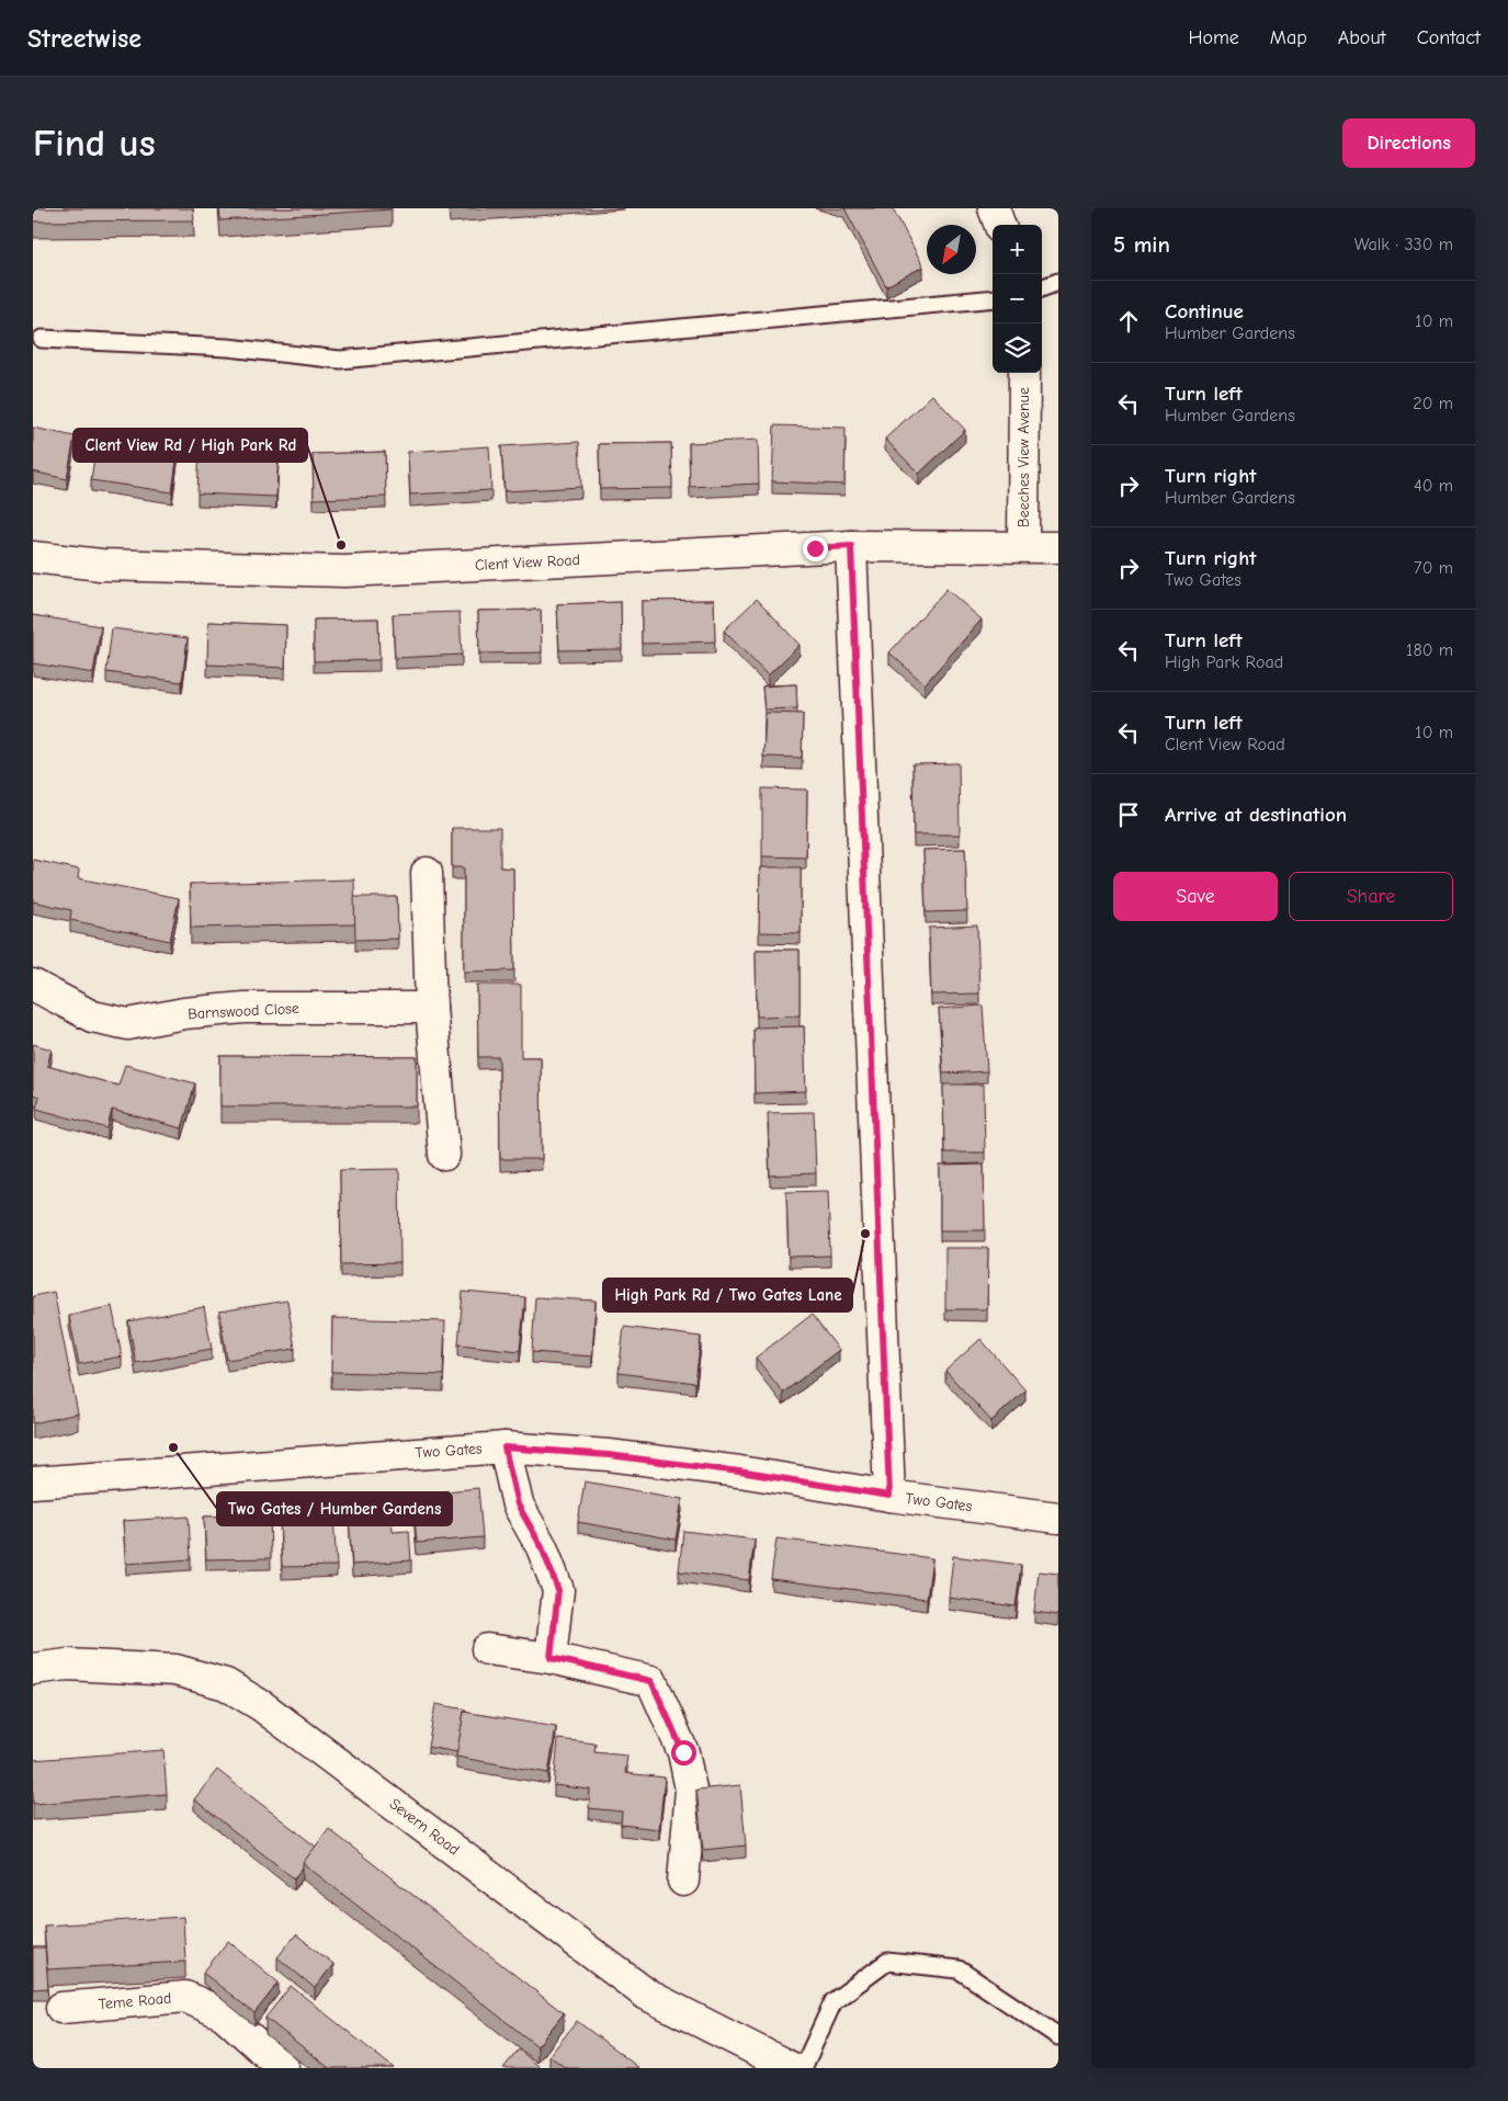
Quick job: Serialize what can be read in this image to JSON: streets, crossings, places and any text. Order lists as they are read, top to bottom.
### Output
{
  "streets": {
    "street": [
      "Beeches View Avenue",
      "Clent View Road",
      "Barnswood Close",
      "Two Gates",
      "Severn Road",
      "Teme Road"
    ]
  },
  "crossings": [
    ["Beeches View Avenue", "Clent View Road"]
  ],
  "places": ["Clent View Rd / High Park Rd", "High Park Rd / Two Gates Lane", "Two Gates / Humber Gardens"],
  "north": "bottom left",
  "page": {
    "header": "Streetwise",
    "nav": [
      "Home",
      "Map",
      "About",
      "Contact"
    ],
    "buttons": [
      "Directions",
      ["Save", "Share"]
    ],
    "title": "Find us",
    "heading": ["5 min", "Walk · 330 m"],
    "map_buttons": ["+", "−"],
    "list": [
      ["Continue", "Humber Gardens", "10 m"],
      ["Turn left", "Humber Gardens", "20 m"],
      ["Turn right", "Humber Gardens", "40 m"],
      ["Turn right", "Two Gates", "70 m"],
      ["Turn left", "High Park Road", "180 m"],
      ["Turn left", "Clent View Road", "10 m"],
      "Arrive at destination"
    ]
  }
}
